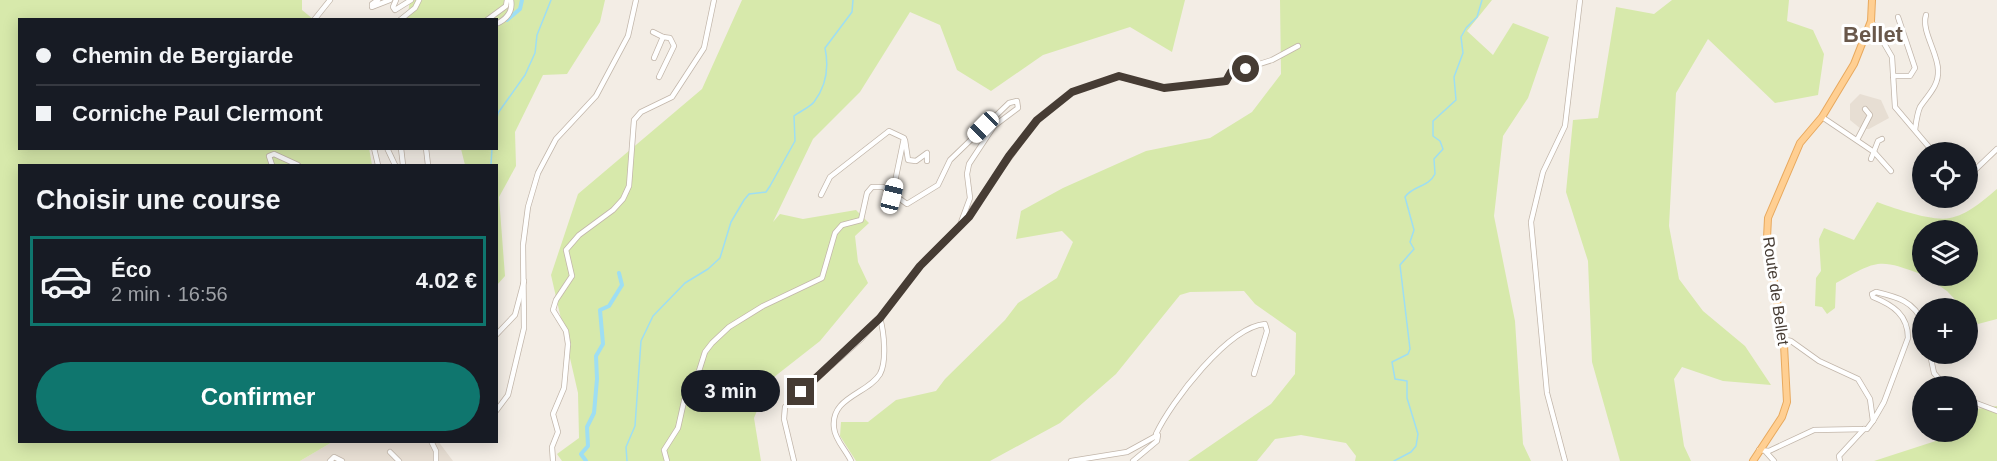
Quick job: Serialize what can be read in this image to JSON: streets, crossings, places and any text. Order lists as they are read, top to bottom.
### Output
{
  "streets": {
    "main road": ["Route de Bellet"]
  },
  "districts": ["Bellet"],
  "page": {
    "banner": ["Chemin de Bergiarde", "Corniche Paul Clermont"],
    "map_buttons": ["+", "−"],
    "heading": "Choisir une course",
    "list": [
      {
        "name": "Éco",
        "note": "2 min · 16:56",
        "value": "4.02 €"
      }
    ],
    "buttons": "Confirmer",
    "bubble": "3 min"
  }
}
